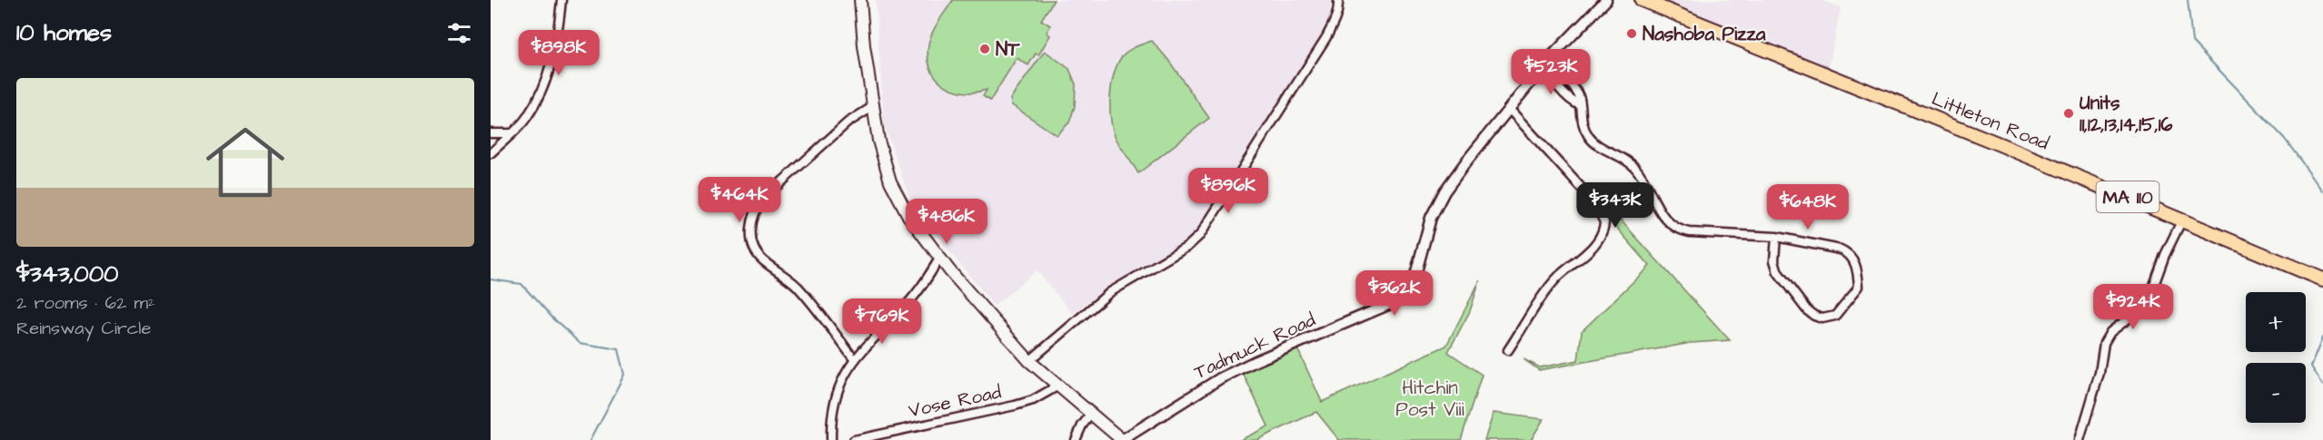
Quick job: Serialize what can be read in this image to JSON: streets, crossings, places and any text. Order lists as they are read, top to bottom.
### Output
{
  "streets": {
    "main road": ["Littleton Road", "MA 110"],
    "street": ["Tadmuck Road", "Vose Road"]
  },
  "parks": ["Hitchin Post Viii"],
  "places": ["Nashoba Pizza", "NT", "Units 11,12,13,14,15,16"],
  "page": {
    "heading": "10 homes",
    "price": [
      "$898K",
      "$523K",
      "$896K",
      "$464K",
      "$343K",
      "$648K",
      "$486K",
      "$362K",
      "$924K",
      "$769K"
    ],
    "list": [
      {
        "name": "$343,000",
        "note": "2 rooms · 62 m² · Reinsway Circle"
      }
    ],
    "map_buttons": ["+", "−"]
  }
}
